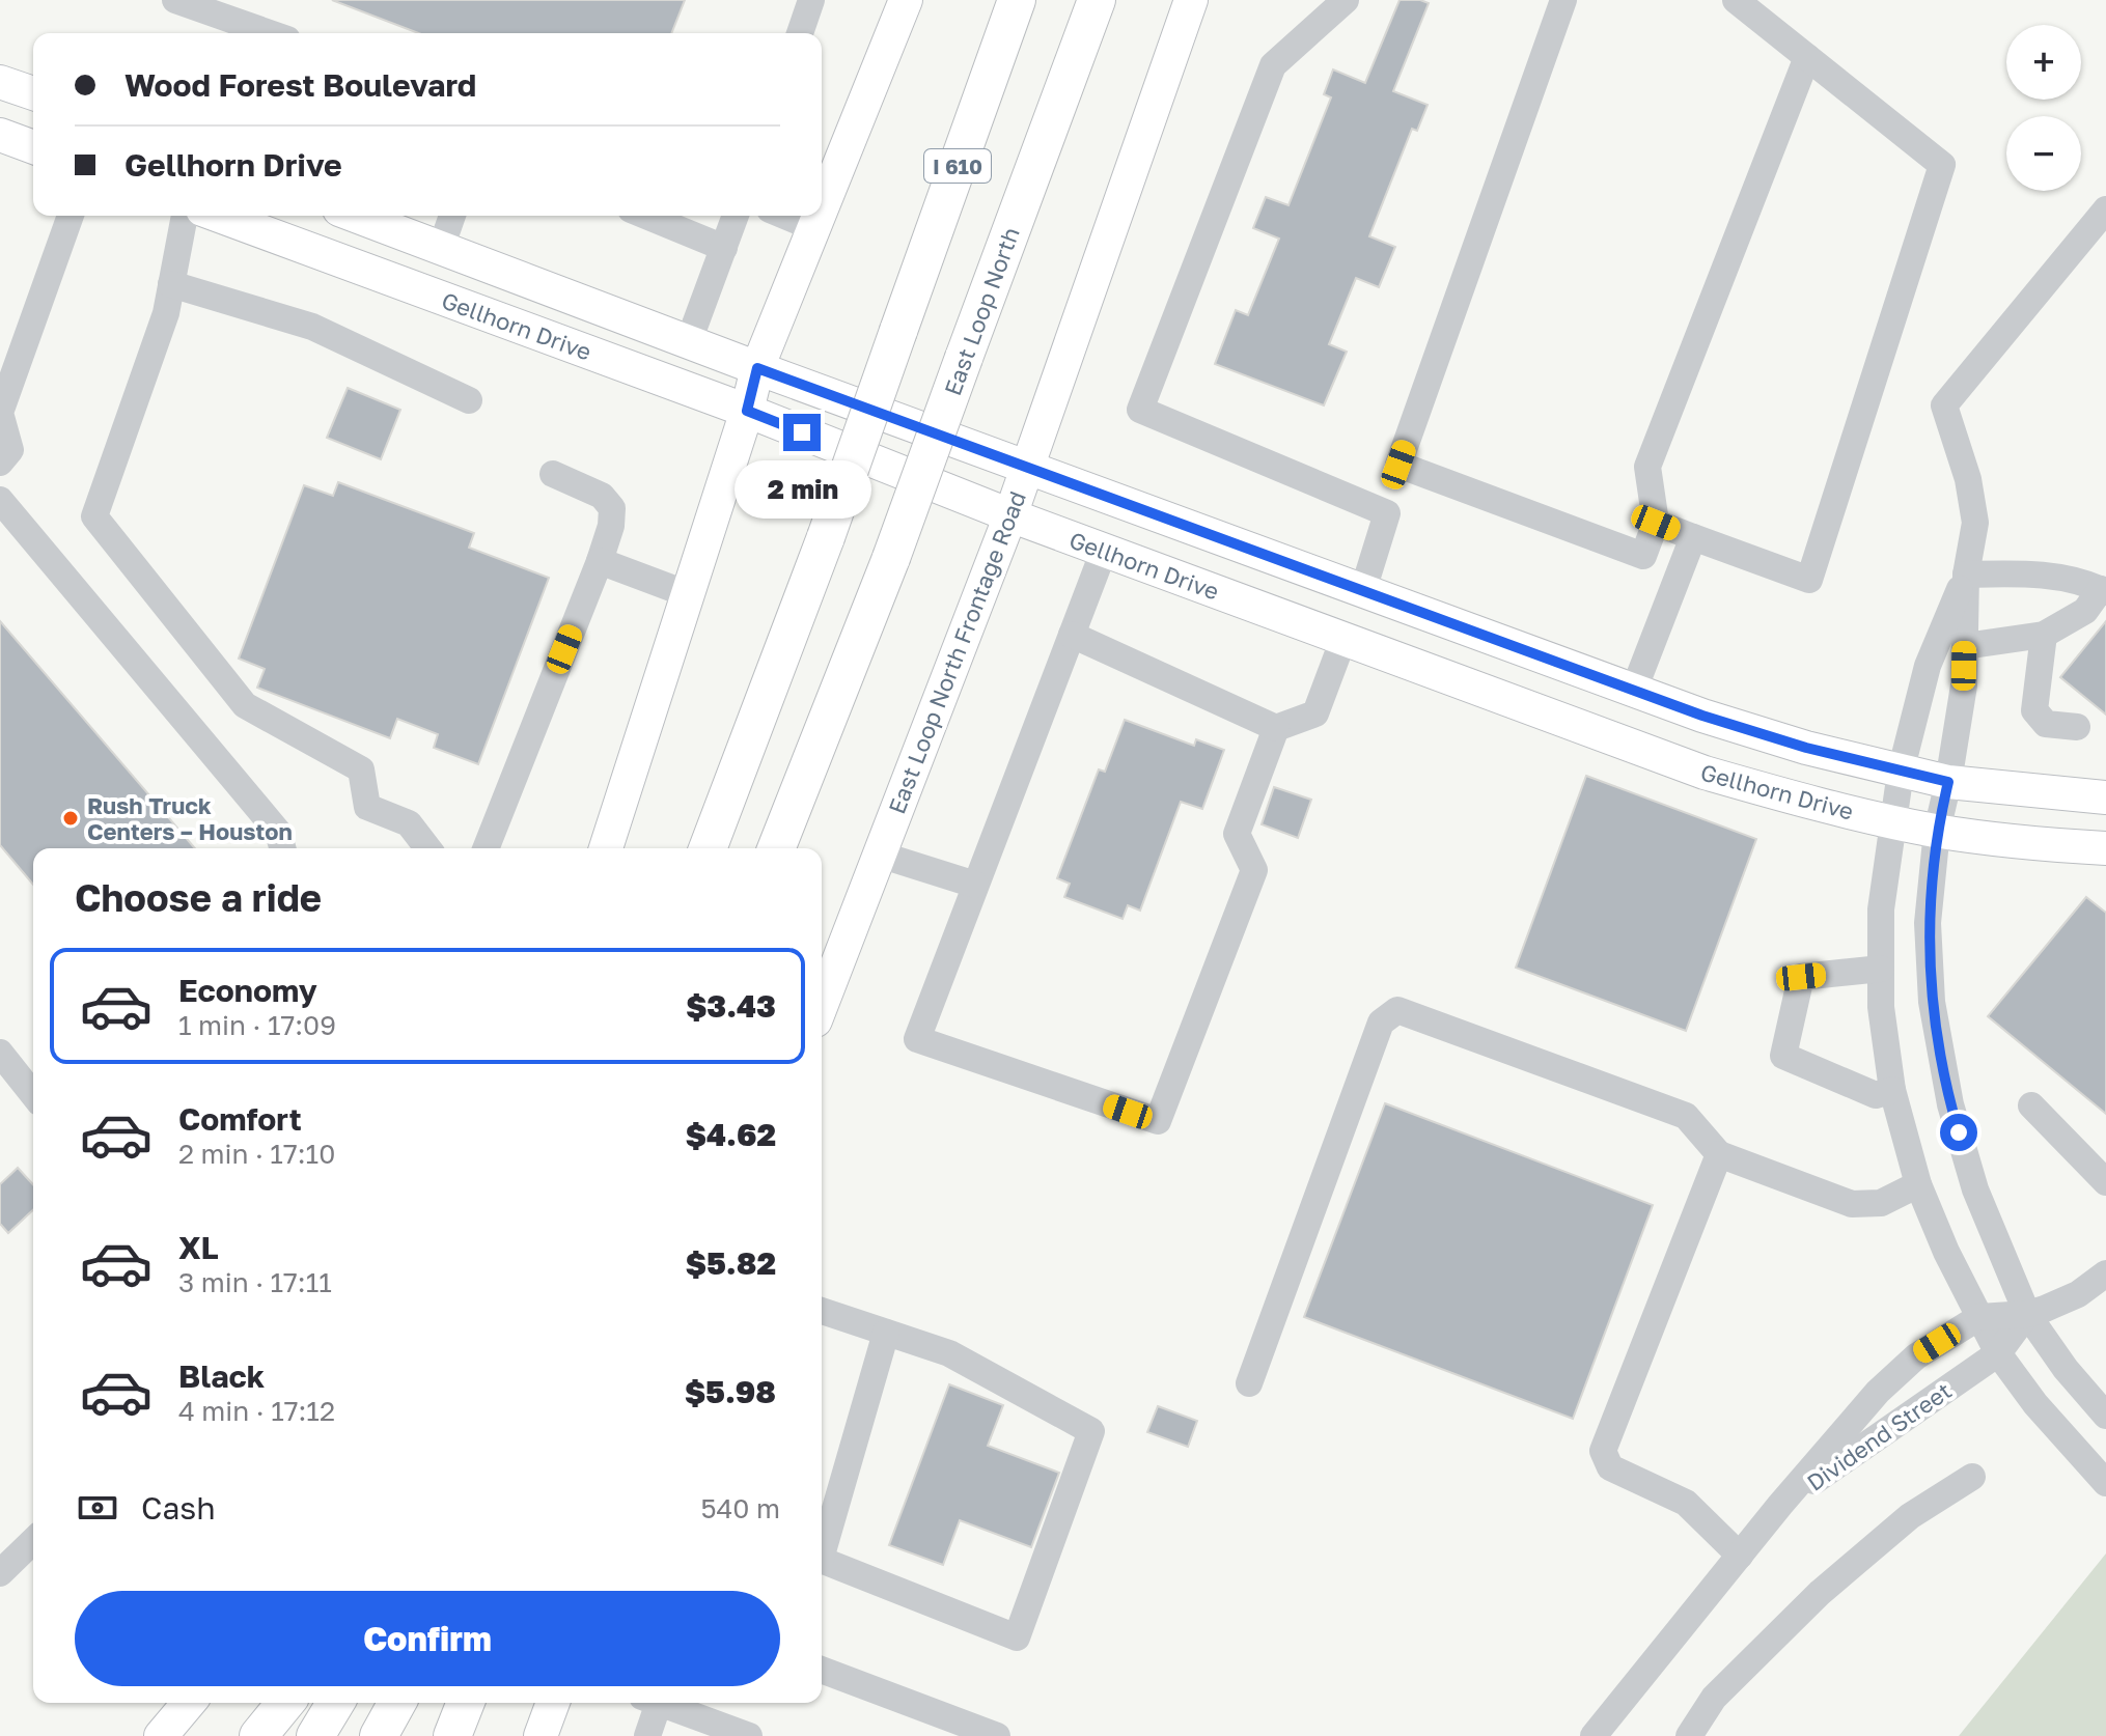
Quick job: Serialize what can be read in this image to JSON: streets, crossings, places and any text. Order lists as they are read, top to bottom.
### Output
{
  "streets": {
    "highway": ["I 610", "East Loop North"],
    "main road": ["Gellhorn Drive", "East Loop North Frontage Road"],
    "street": ["Dividend Street"]
  },
  "crossings": [
    ["Gellhorn Drive", "East Loop North Frontage Road"]
  ],
  "places": ["Rush Truck Centers – Houston"],
  "page": {
    "map_buttons": ["+", "−"],
    "banner": ["Wood Forest Boulevard", "Gellhorn Drive"],
    "bubble": "2 min",
    "heading": "Choose a ride",
    "list": [
      {
        "name": "Economy",
        "note": "1 min · 17:09",
        "value": "$3.43"
      },
      {
        "name": "Comfort",
        "note": "2 min · 17:10",
        "value": "$4.62"
      },
      {
        "name": "XL",
        "note": "3 min · 17:11",
        "value": "$5.82"
      },
      {
        "name": "Black",
        "note": "4 min · 17:12",
        "value": "$5.98"
      }
    ],
    "pay": ["Cash", "540 m"],
    "buttons": "Confirm"
  }
}
